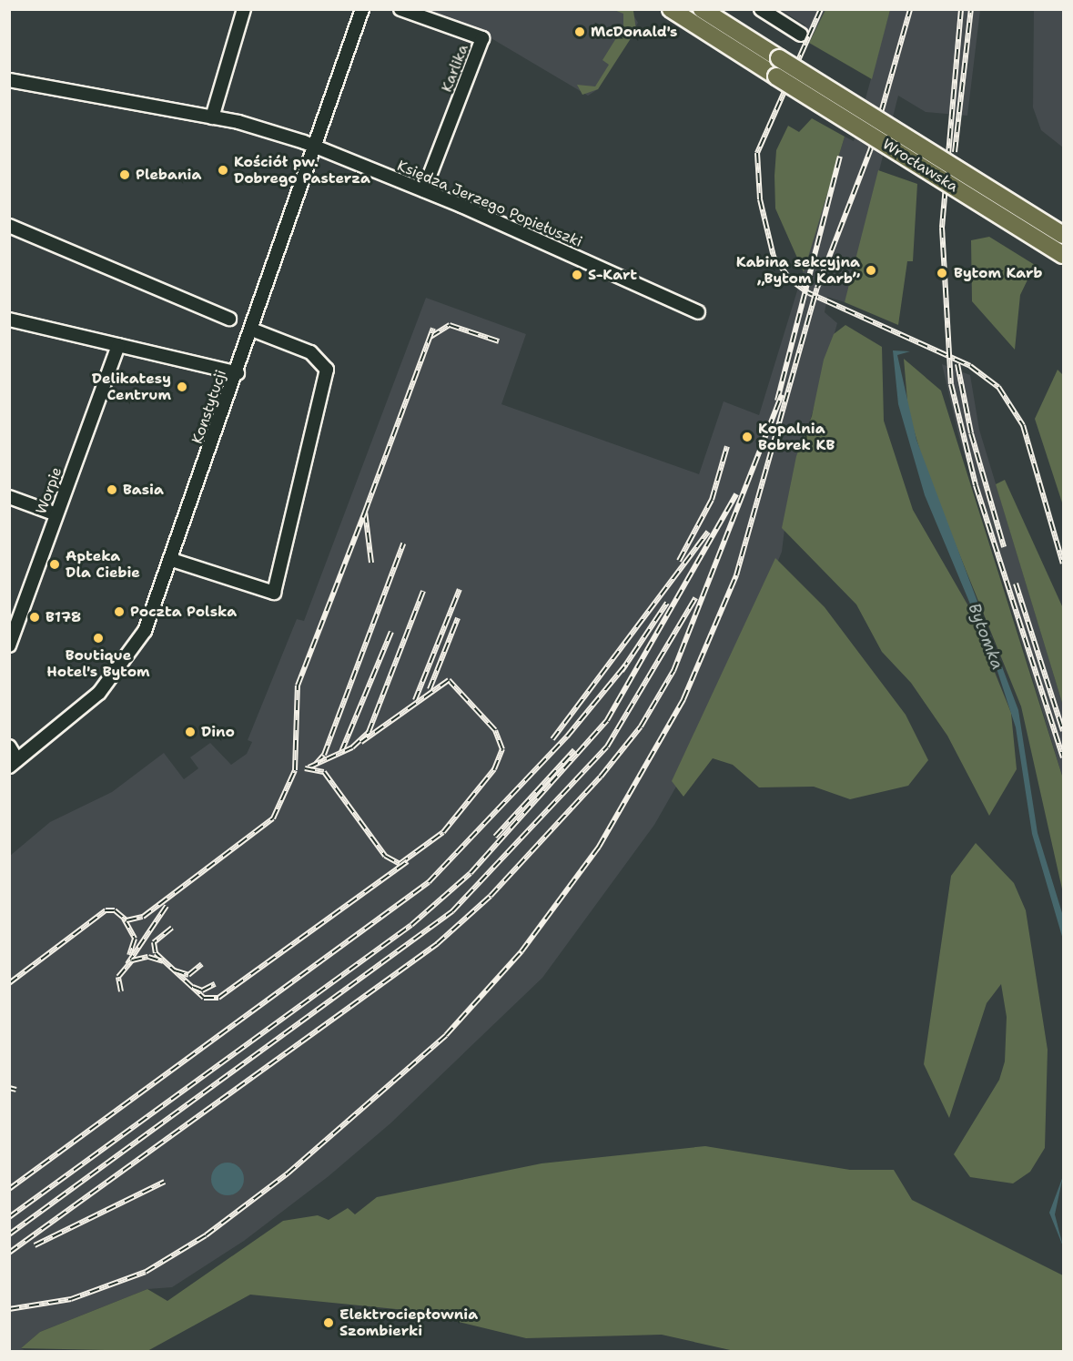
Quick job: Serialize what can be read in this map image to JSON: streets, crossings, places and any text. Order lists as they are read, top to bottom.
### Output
{
  "streets": {
    "main road": ["Wrocławska"],
    "street": [
      "Karlika",
      "Księdza Jerzego Popiełuszki",
      "Konstytucji",
      "Worpie"
    ]
  },
  "crossings": [
    ["Karlika", "Księdza Jerzego Popiełuszki"],
    ["Księdza Jerzego Popiełuszki", "Konstytucji"]
  ],
  "water": ["Bytomka"],
  "places": [
    "McDonald's",
    "Kościół pw. Dobrego Pasterza",
    "Plebania",
    "Kabina sekcyjna „Bytom Karb”",
    "Bytom Karb",
    "S-Kart",
    "Delikatesy Centrum",
    "Kopalnia Bobrek KB",
    "Basia",
    "Apteka Dla Ciebie",
    "Poczta Polska",
    "B178",
    "Boutique Hotel's Bytom",
    "Dino",
    "Elektrociepłownia Szombierki"
  ]
}
